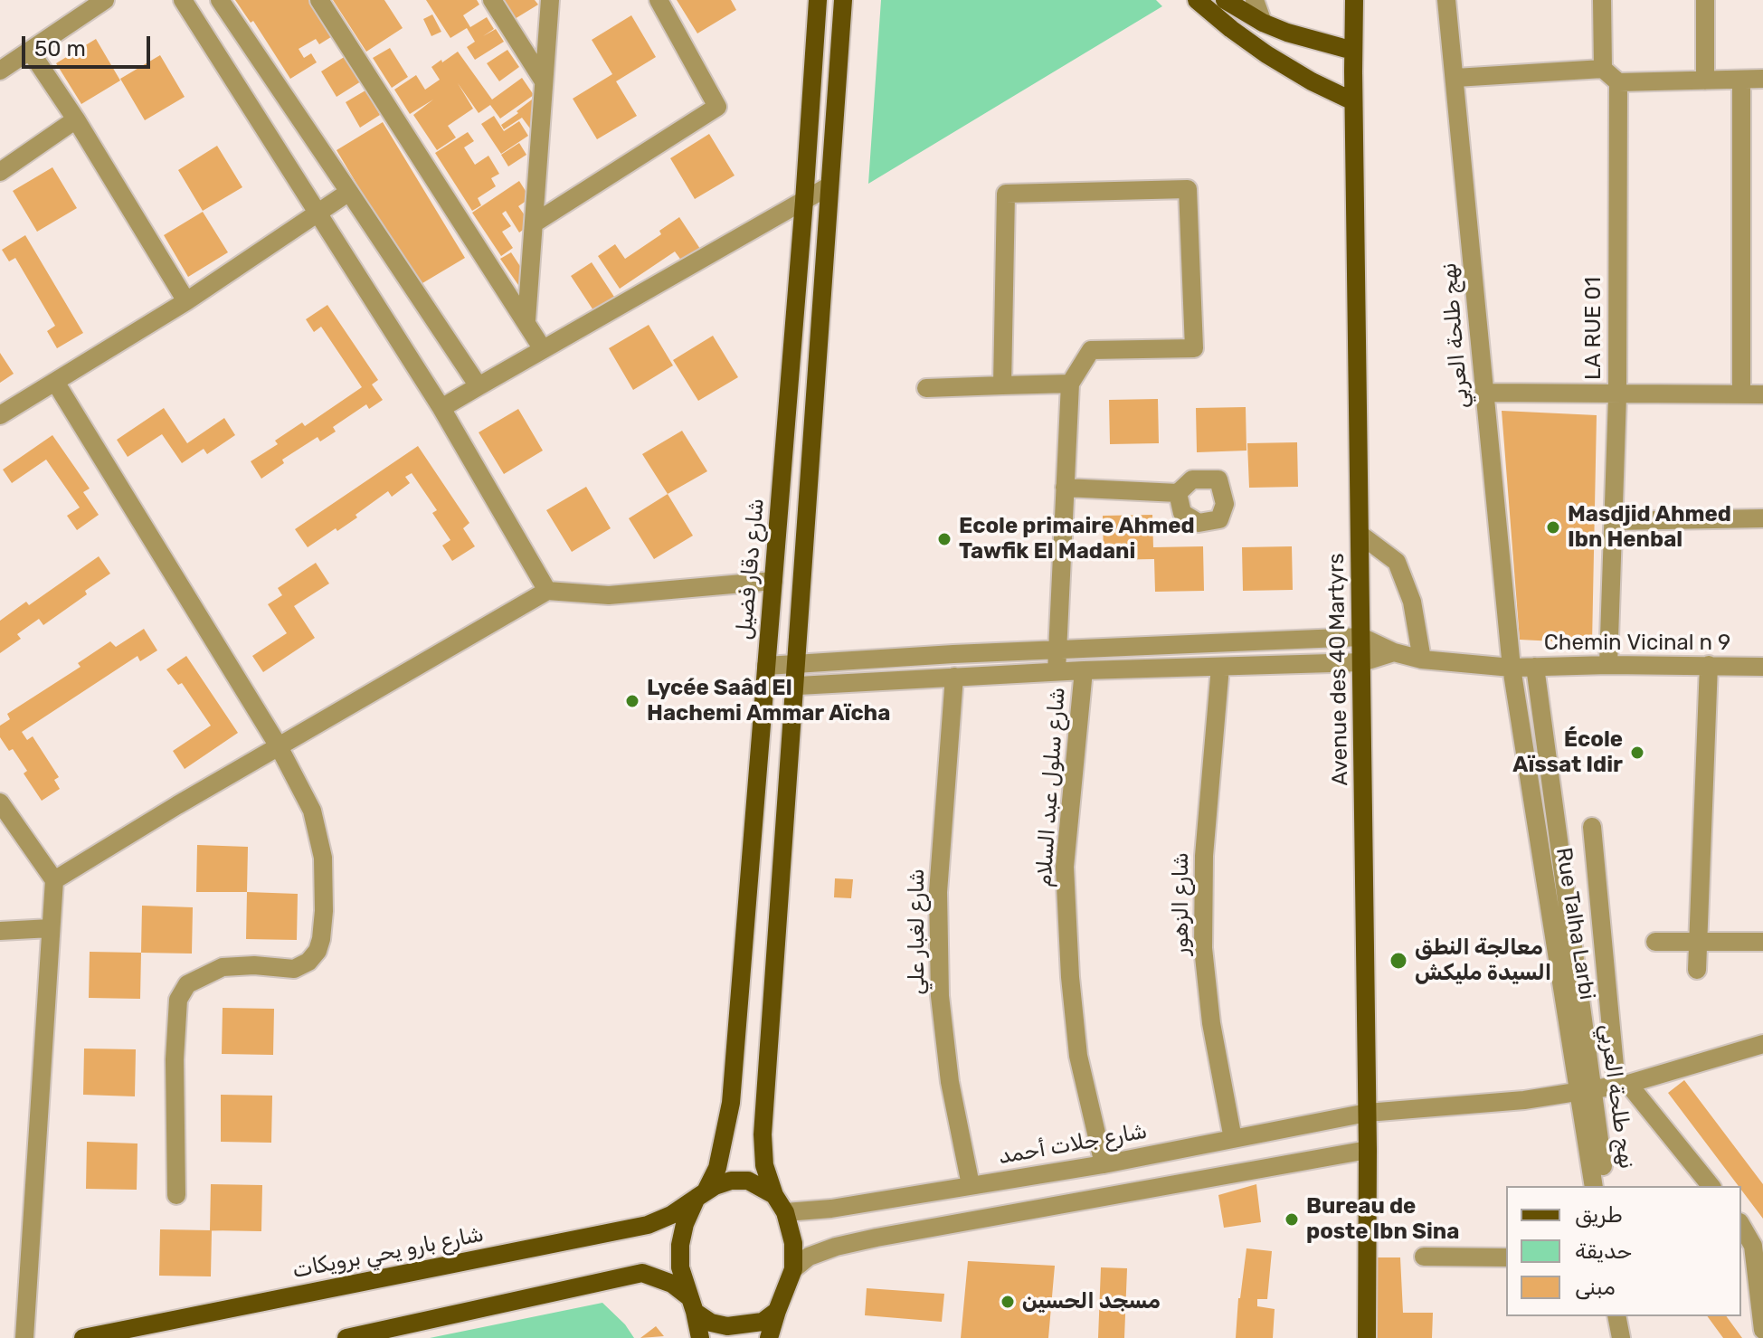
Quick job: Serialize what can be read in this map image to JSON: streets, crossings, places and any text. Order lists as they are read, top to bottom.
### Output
{
  "streets": {
    "main road": ["شارع دقار فضيل", "Avenue des 40 Martyrs", "شارع بارو يحي برويكات"],
    "street": [
      "LA RUE 01",
      "نهج طلحة العربي",
      "Chemin Vicinal n 9",
      "شارع سلول عبد السلام",
      "شارع الزهور",
      "Rue Talha Larbi",
      "شارع لغبار علي",
      "شارع جلات أحمد"
    ]
  },
  "crossings": [
    ["LA RUE 01", "Chemin Vicinal n 9"],
    ["نهج طلحة العربي", "Chemin Vicinal n 9"],
    ["نهج طلحة العربي", "Rue Talha Larbi"],
    ["نهج طلحة العربي", "شارع جلات أحمد"],
    ["شارع دقار فضيل", "شارع جلات أحمد"],
    ["شارع دقار فضيل", "شارع بارو يحي برويكات"],
    ["Chemin Vicinal n 9", "Avenue des 40 Martyrs"],
    ["Chemin Vicinal n 9", "Rue Talha Larbi"],
    ["Avenue des 40 Martyrs", "شارع جلات أحمد"],
    ["شارع سلول عبد السلام", "شارع جلات أحمد"],
    ["شارع الزهور", "شارع جلات أحمد"],
    ["Rue Talha Larbi", "شارع جلات أحمد"],
    ["شارع لغبار علي", "شارع جلات أحمد"],
    ["شارع جلات أحمد", "شارع بارو يحي برويكات"]
  ],
  "places": [
    "Masdjid Ahmed Ibn Henbal",
    "Ecole primaire Ahmed Tawfik El Madani",
    "Lycée Saâd El Hachemi Ammar Aïcha",
    "École Aïssat Idir",
    "معالجة النطق السيدة مليكش",
    "Bureau de poste Ibn Sina",
    "مسجد الحسين"
  ],
  "legend": ["طريق", "حديقة", "مبنى"],
  "scale_bar": "50 m"
}
